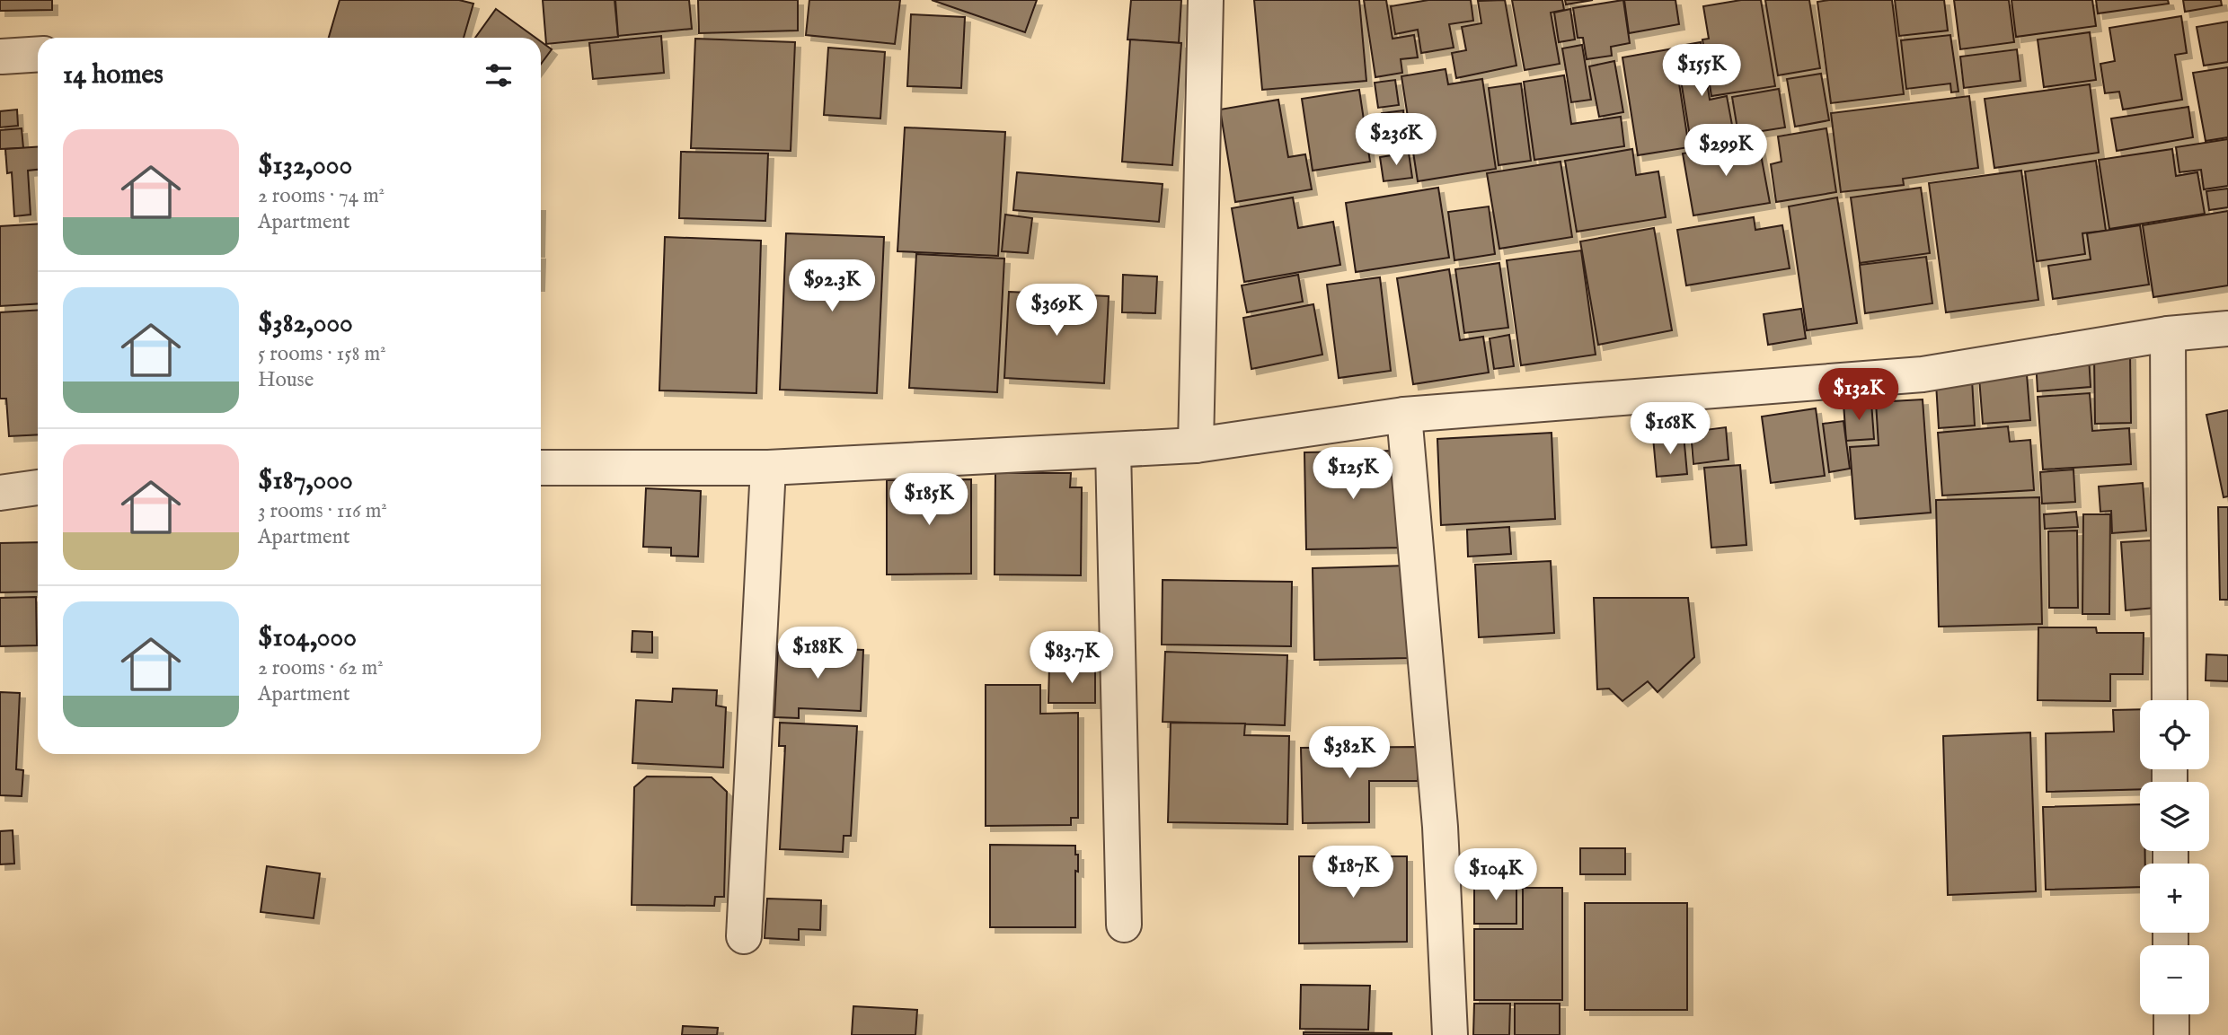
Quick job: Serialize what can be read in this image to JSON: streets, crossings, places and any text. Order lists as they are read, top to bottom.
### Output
{
  "page": {
    "heading": "14 homes",
    "price": [
      "$155K",
      "$236K",
      "$299K",
      "$92.3K",
      "$369K",
      "$132K",
      "$168K",
      "$125K",
      "$185K",
      "$188K",
      "$83.7K",
      "$382K",
      "$187K",
      "$104K"
    ],
    "list": [
      {
        "name": "$132,000",
        "note": "2 rooms · 74 m² · Apartment"
      },
      {
        "name": "$382,000",
        "note": "5 rooms · 158 m² · House"
      },
      {
        "name": "$187,000",
        "note": "3 rooms · 116 m² · Apartment"
      },
      {
        "name": "$104,000",
        "note": "2 rooms · 62 m² · Apartment"
      }
    ],
    "map_buttons": ["+", "−"]
  }
}
